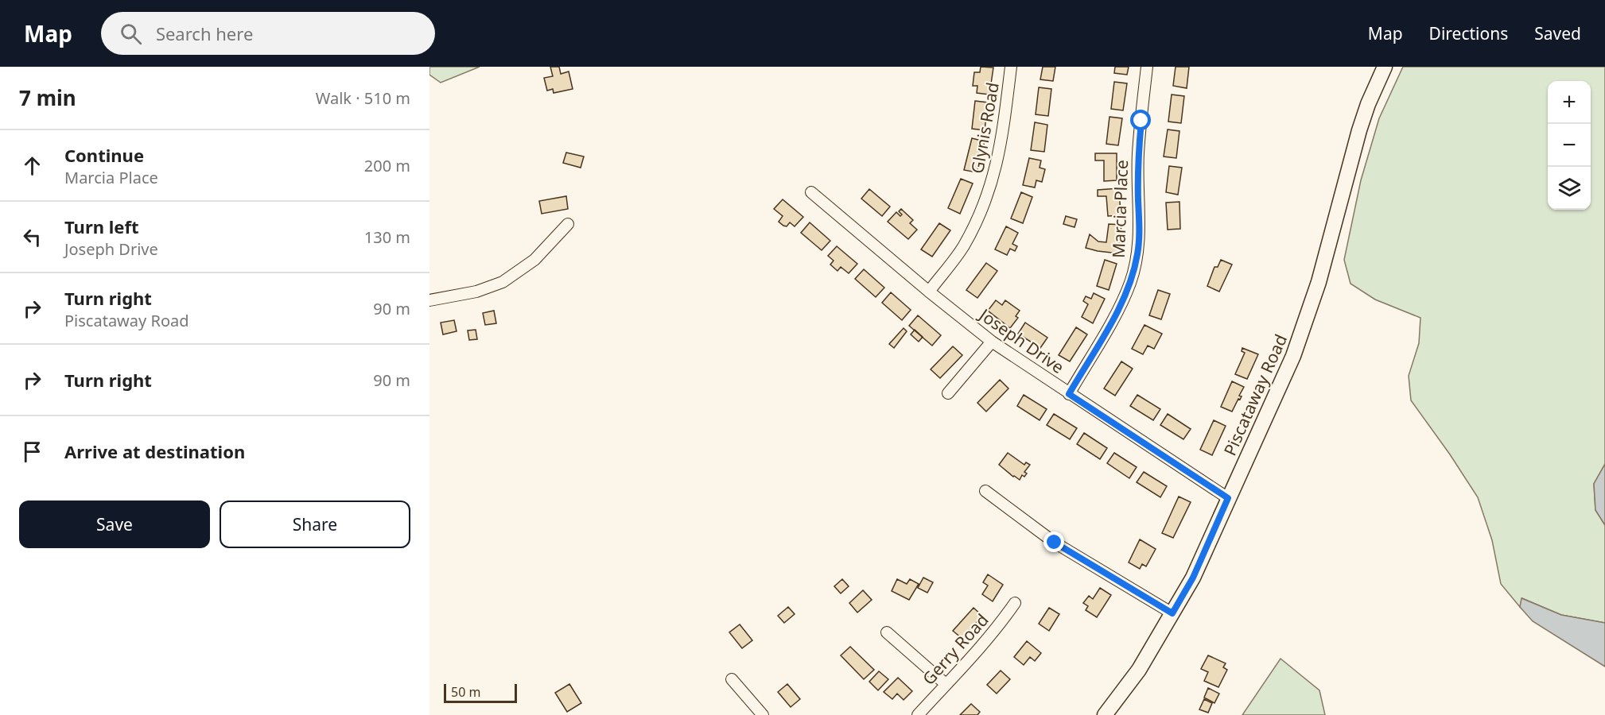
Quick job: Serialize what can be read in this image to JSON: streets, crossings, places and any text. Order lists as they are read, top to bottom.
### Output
{
  "streets": {
    "main road": ["Piscataway Road"],
    "street": [
      "Glynis Road",
      "Marcia Place",
      "Joseph Drive",
      "Gerry Road"
    ]
  },
  "crossings": [
    ["Glynis Road", "Joseph Drive"],
    ["Marcia Place", "Joseph Drive"],
    ["Joseph Drive", "Piscataway Road"]
  ],
  "scale_bar": "50 m",
  "page": {
    "header": "Map",
    "search": "Search here",
    "nav": ["Map", "Directions", "Saved"],
    "heading": ["7 min", "Walk · 510 m"],
    "map_buttons": ["+", "−"],
    "list": [
      ["Continue", "Marcia Place", "200 m"],
      ["Turn left", "Joseph Drive", "130 m"],
      ["Turn right", "Piscataway Road", "90 m"],
      ["Turn right", "90 m"],
      "Arrive at destination"
    ],
    "buttons": ["Save", "Share"],
    "scale": "50 m"
  }
}
